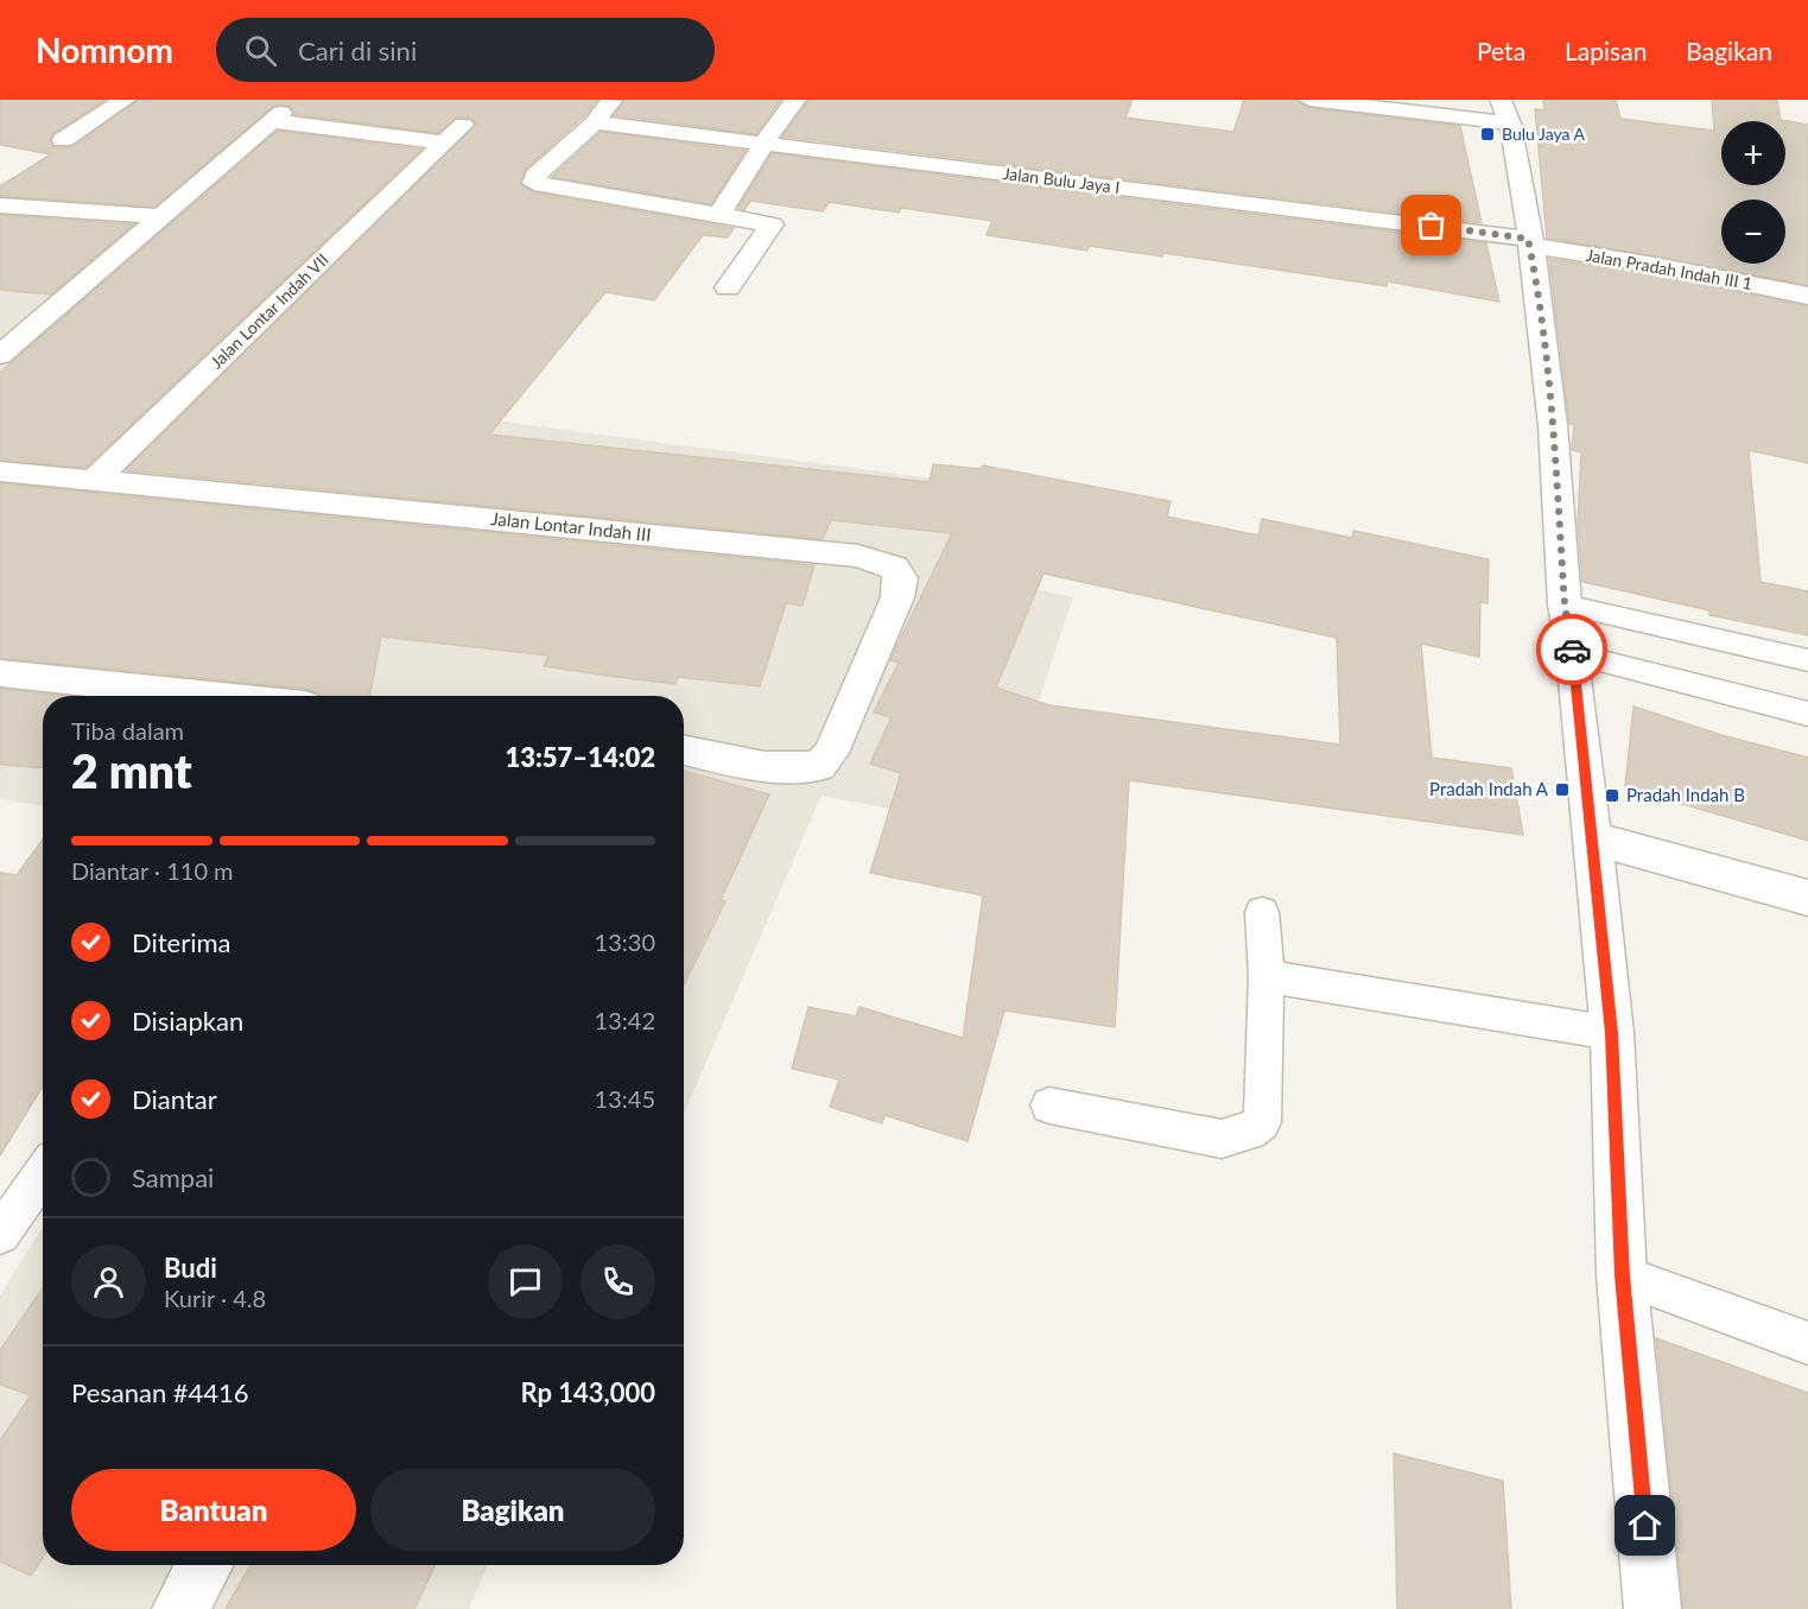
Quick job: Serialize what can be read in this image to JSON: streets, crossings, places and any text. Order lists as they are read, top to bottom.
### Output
{
  "streets": {
    "street": [
      "Jalan Bulu Jaya I",
      "Jalan Pradah Indah III 1",
      "Jalan Lontar Indah VII",
      "Jalan Lontar Indah III"
    ]
  },
  "crossings": [
    ["Jalan Bulu Jaya I", "Jalan Pradah Indah III 1"],
    ["Jalan Lontar Indah VII", "Jalan Lontar Indah III"]
  ],
  "places": {
    "transit": ["Bulu Jaya A", "Pradah Indah A", "Pradah Indah B"]
  },
  "page": {
    "header": "Nomnom",
    "search": "Cari di sini",
    "nav": ["Peta", "Lapisan", "Bagikan"],
    "map_buttons": ["+", "−"],
    "heading": ["2 mnt", "Tiba dalam", "13:57–14:02"],
    "panel": [
      "Budi",
      "Kurir · 4.8",
      "Pesanan #4416",
      "Rp 143,000"
    ],
    "bar": "Diantar · 110 m",
    "list": [
      ["Diterima", "13:30"],
      ["Disiapkan", "13:42"],
      ["Diantar", "13:45"],
      "Sampai"
    ],
    "buttons": ["Bantuan", "Bagikan"]
  }
}
